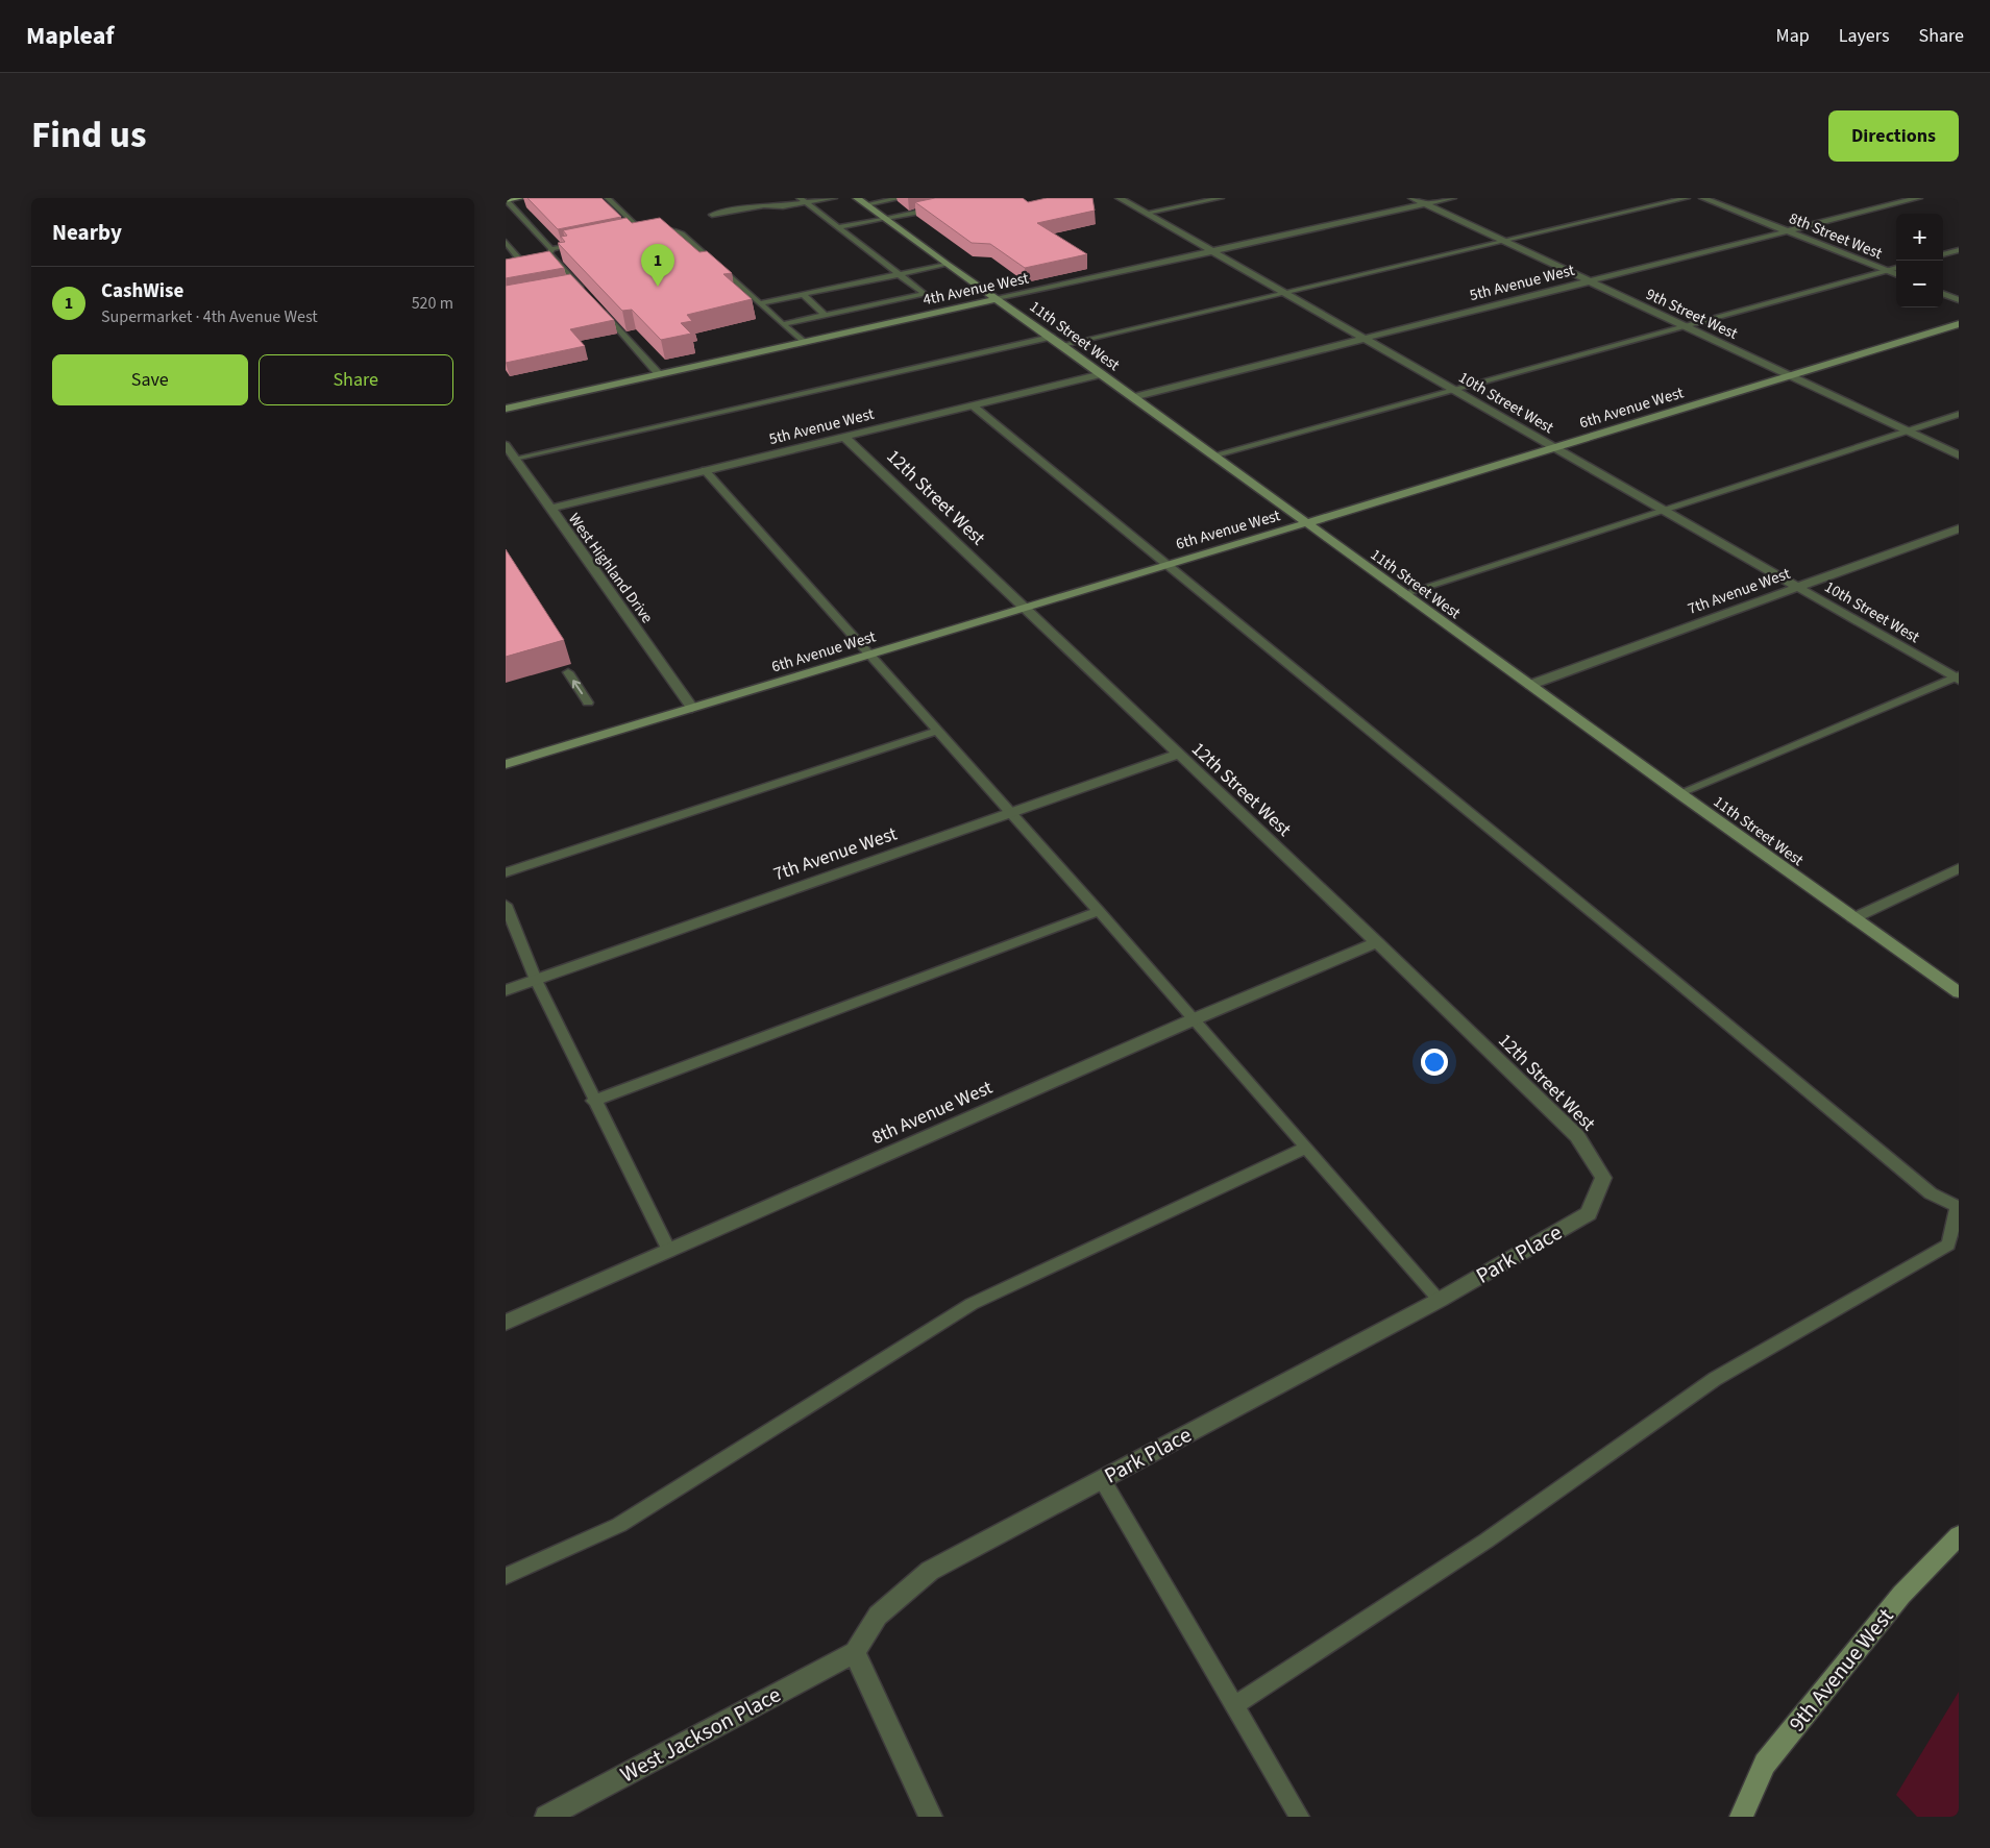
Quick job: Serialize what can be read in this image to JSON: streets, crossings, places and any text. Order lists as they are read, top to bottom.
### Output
{
  "streets": {
    "street": [
      "8th Street West",
      "5th Avenue West",
      "4th Avenue West",
      "9th Street West",
      "11th Street West",
      "10th Street West",
      "6th Avenue West",
      "12th Street West",
      "West Highland Drive",
      "7th Avenue West",
      "8th Avenue West",
      "Park Place",
      "9th Avenue West",
      "West Jackson Place"
    ]
  },
  "crossings": [
    ["8th Street West", "5th Avenue West"],
    ["5th Avenue West", "9th Street West"],
    ["5th Avenue West", "11th Street West"],
    ["5th Avenue West", "10th Street West"],
    ["5th Avenue West", "12th Street West"],
    ["5th Avenue West", "West Highland Drive"],
    ["4th Avenue West", "9th Street West"],
    ["4th Avenue West", "11th Street West"],
    ["4th Avenue West", "10th Street West"],
    ["9th Street West", "6th Avenue West"],
    ["11th Street West", "6th Avenue West"],
    ["11th Street West", "7th Avenue West"],
    ["10th Street West", "6th Avenue West"],
    ["10th Street West", "7th Avenue West"],
    ["6th Avenue West", "12th Street West"],
    ["6th Avenue West", "West Highland Drive"],
    ["12th Street West", "7th Avenue West"],
    ["12th Street West", "8th Avenue West"],
    ["12th Street West", "Park Place"],
    ["Park Place", "West Jackson Place"]
  ],
  "page": {
    "header": "Mapleaf",
    "nav": ["Map", "Layers", "Share"],
    "title": "Find us",
    "buttons": [
      "Directions",
      ["Save", "Share"]
    ],
    "heading": "Nearby",
    "map_buttons": ["+", "−"],
    "pins": "1",
    "list": [
      {
        "mark": "1",
        "name": "CashWise",
        "note": "Supermarket · 4th Avenue West",
        "value": "520 m"
      }
    ]
  }
}
